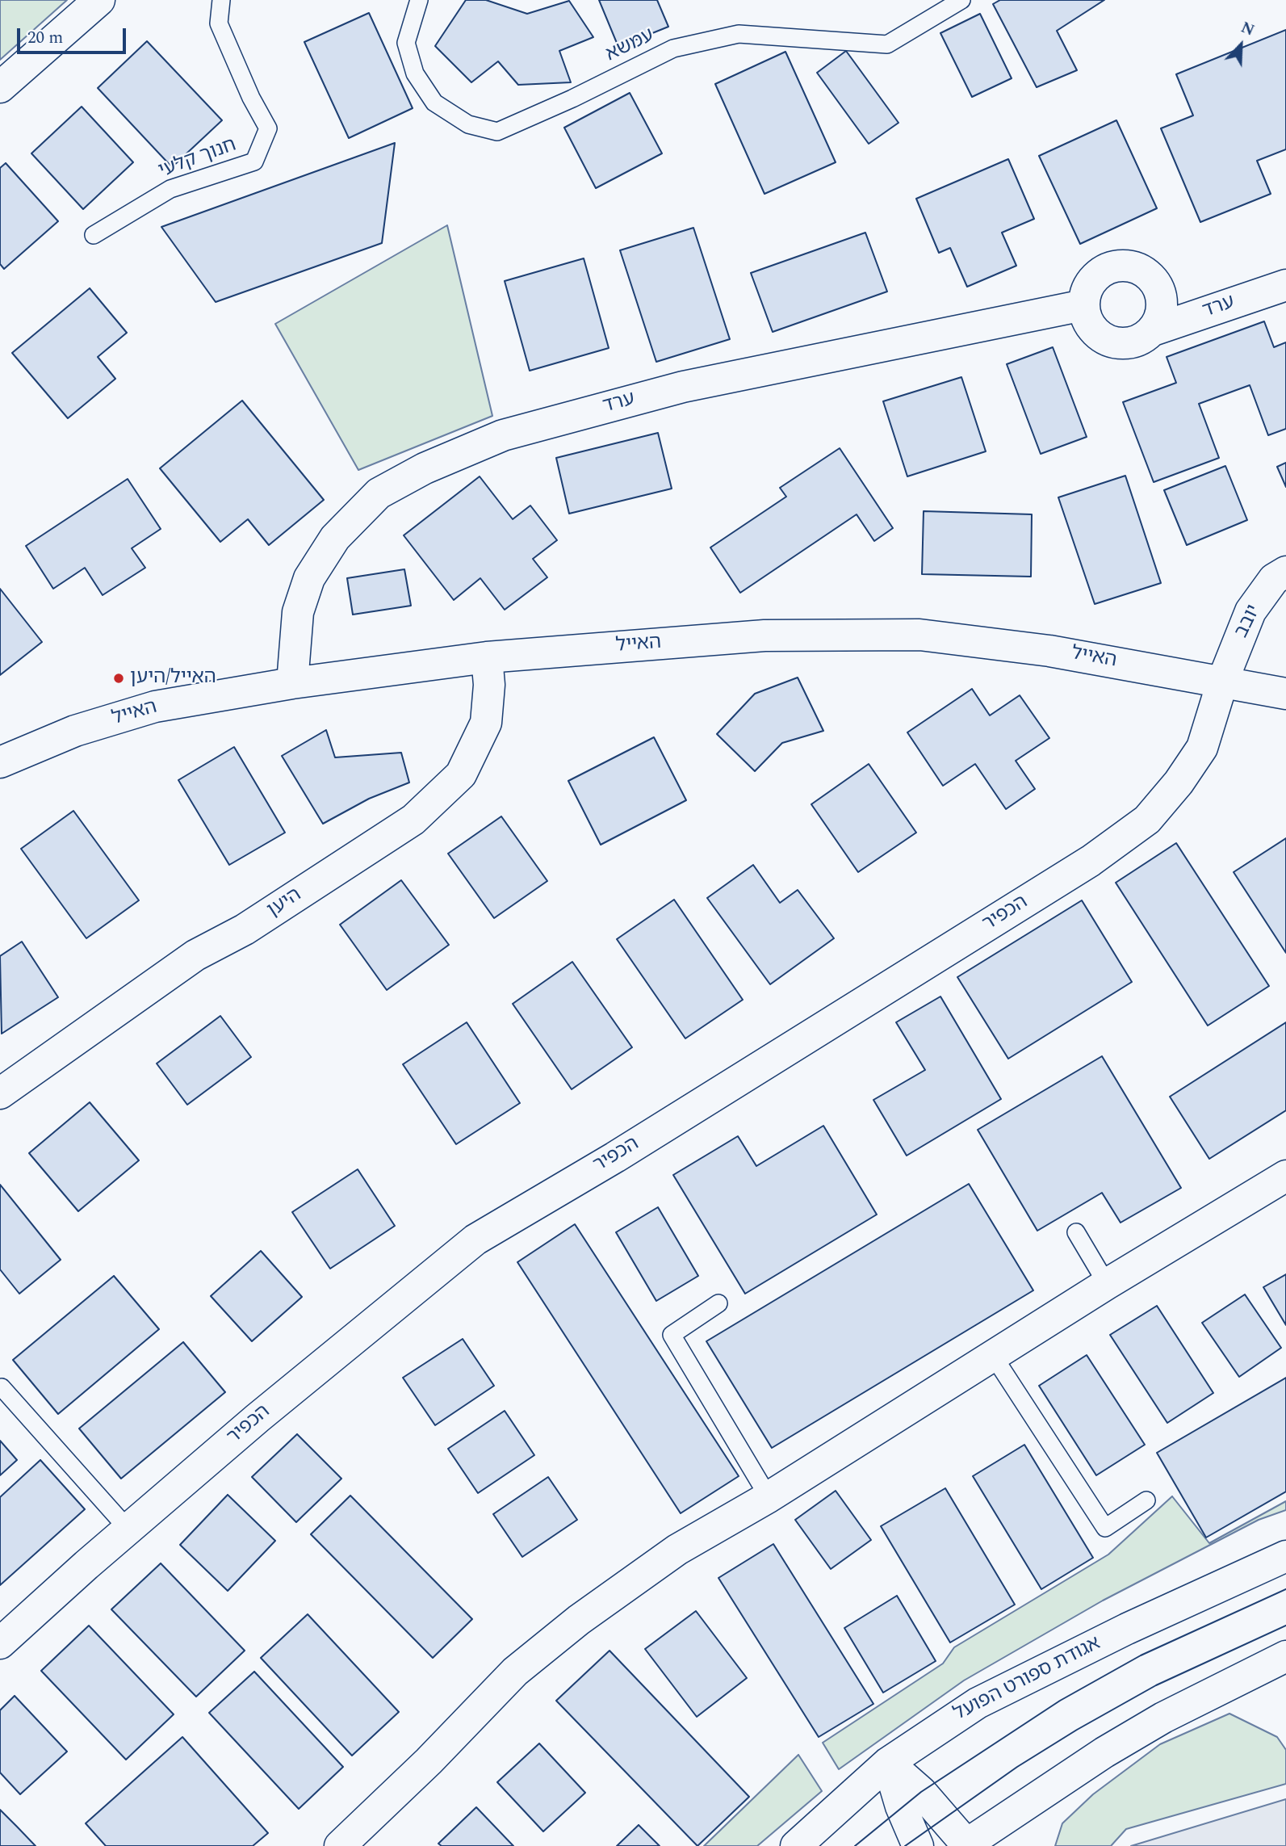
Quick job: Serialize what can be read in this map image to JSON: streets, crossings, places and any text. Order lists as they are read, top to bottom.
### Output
{
  "streets": {
    "street": [
      "ערד",
      "יובב",
      "האייל",
      "היען",
      "הכפיר",
      "אגודת ספורט הפועל"
    ],
    "lane": ["עמשא", "חנוך קלעי"]
  },
  "crossings": [
    ["ערד", "האייל"],
    ["יובב", "האייל"],
    ["יובב", "הכפיר"],
    ["האייל", "היען"],
    ["האייל", "הכפיר"]
  ],
  "places": ["האייל/היען"],
  "scale_bar": "20 m",
  "north": "top right"
}
